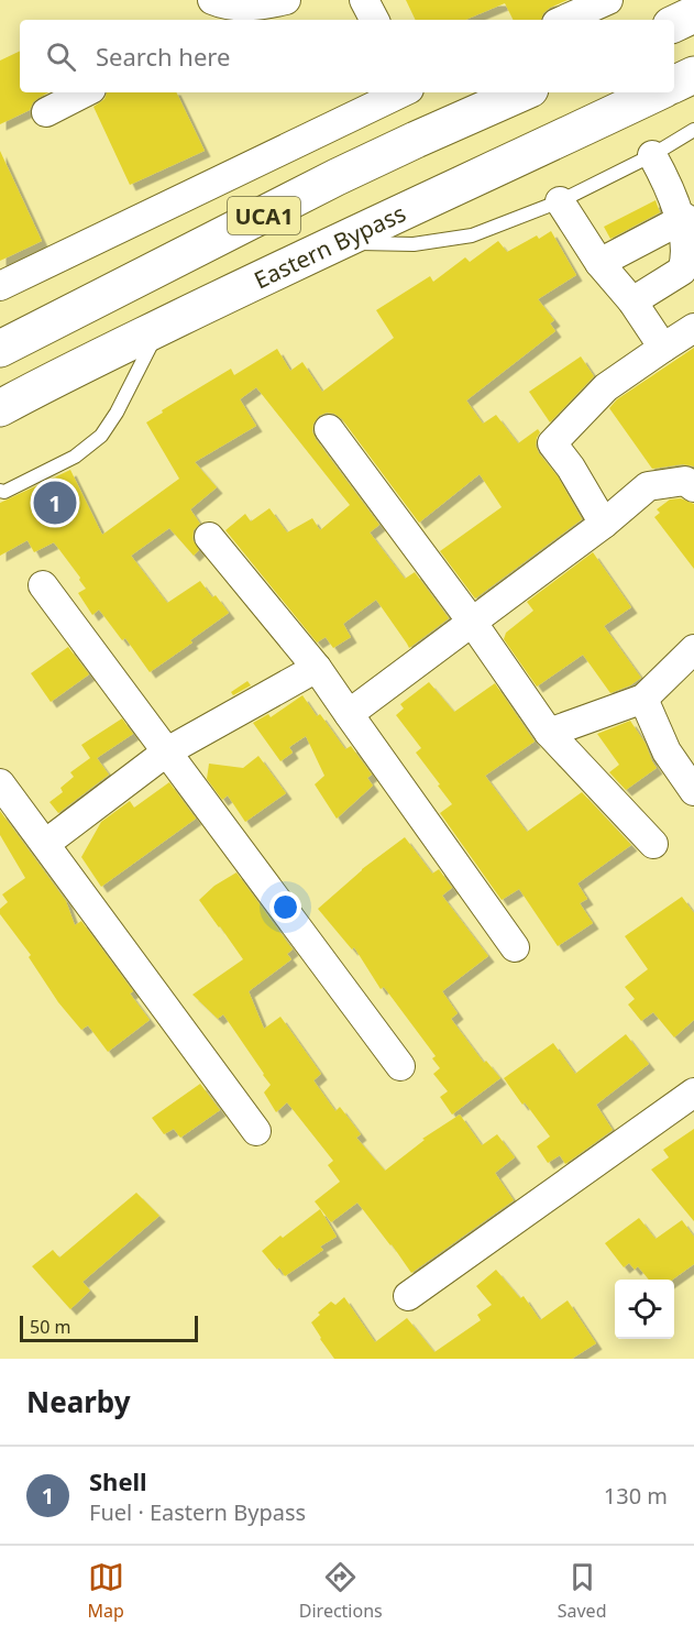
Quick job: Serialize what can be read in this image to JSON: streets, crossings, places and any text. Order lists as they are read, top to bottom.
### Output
{
  "streets": {
    "main road": ["UCA1", "Eastern Bypass"]
  },
  "scale_bar": "50 m",
  "page": {
    "search": "Search here",
    "pins": "1",
    "scale": "50 m",
    "heading": "Nearby",
    "list": [
      {
        "mark": "1",
        "name": "Shell",
        "note": "Fuel · Eastern Bypass",
        "value": "130 m"
      }
    ],
    "nav": ["Map", "Directions", "Saved"]
  }
}
